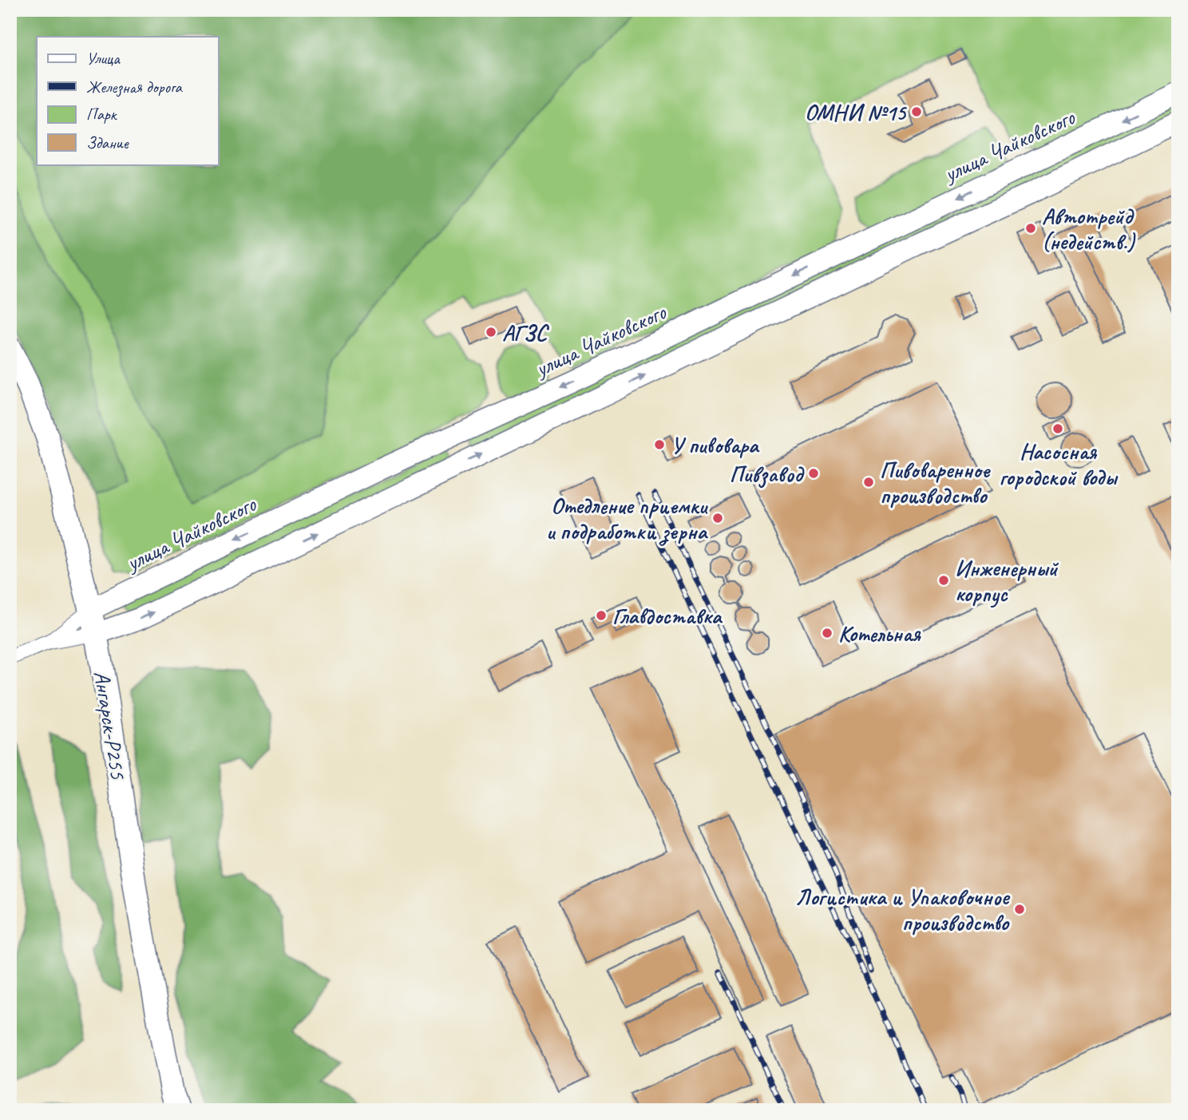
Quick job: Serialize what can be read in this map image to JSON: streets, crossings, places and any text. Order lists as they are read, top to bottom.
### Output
{
  "streets": {
    "main road": ["улица Чайковского", "Ангарск-Р255"]
  },
  "crossings": [
    ["улица Чайковского", "Ангарск-Р255"]
  ],
  "places": [
    "ОМНИ №15",
    "Автотрейд (недейств.)",
    "АГЗС",
    "Насосная городской воды",
    "У пивовара",
    "Пивзавод",
    "Пивоваренное производство",
    "Отедление приемки и подработки зерна",
    "Инженерный корпус",
    "Главдоставка",
    "Котельная",
    "Логистика и Упаковочное производство"
  ],
  "legend": [
    "Улица",
    "Железная дорога",
    "Парк",
    "Здание"
  ]
}
